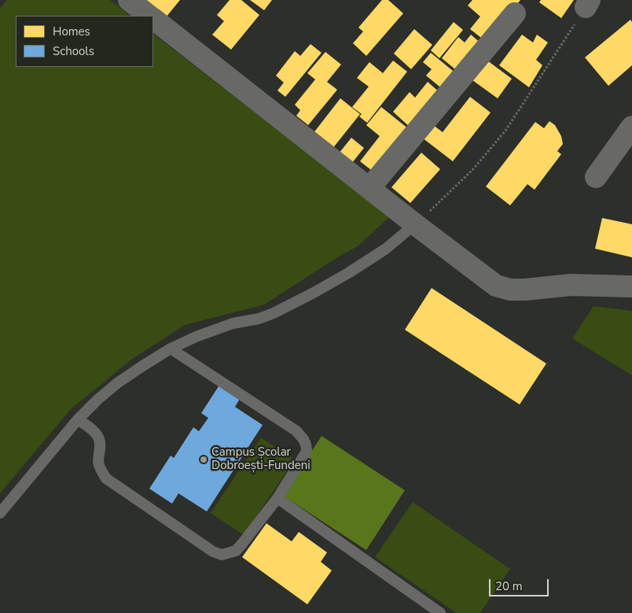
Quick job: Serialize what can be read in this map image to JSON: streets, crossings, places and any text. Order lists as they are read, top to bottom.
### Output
{
  "places": ["Campus Școlar Dobroești-Fundeni"],
  "legend": ["Homes", "Schools"],
  "scale_bar": "20 m"
}
